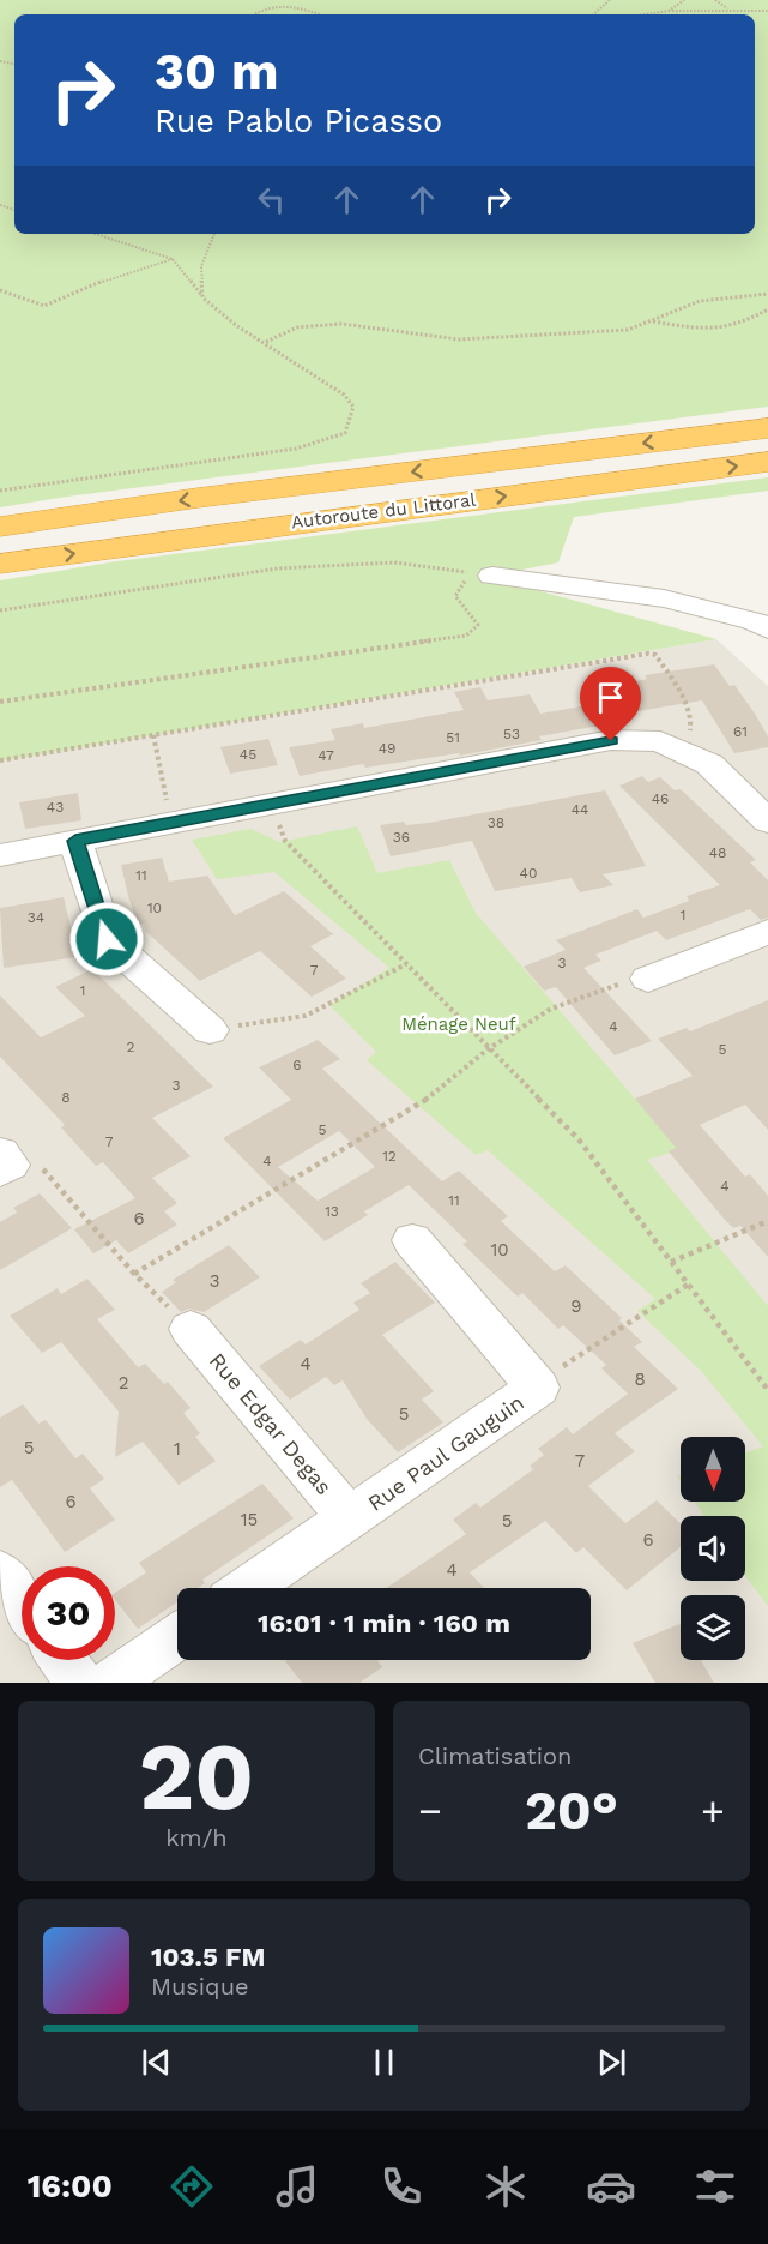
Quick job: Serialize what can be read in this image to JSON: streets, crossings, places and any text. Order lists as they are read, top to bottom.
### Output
{
  "streets": {
    "highway": ["Autoroute du Littoral"],
    "street": ["Rue Edgar Degas", "Rue Paul Gauguin"]
  },
  "crossings": [
    ["Rue Edgar Degas", "Rue Paul Gauguin"]
  ],
  "parks": ["Ménage Neuf"],
  "house_numbers": [
    "61",
    "53",
    "51",
    "49",
    "45",
    "47",
    "46",
    "43",
    "44",
    "38",
    "36",
    "48",
    "40",
    "11",
    "10",
    "1",
    "34",
    "3",
    "7",
    "1",
    "4",
    "2",
    "5",
    "6",
    "3",
    "8",
    "5",
    "7",
    "12",
    "4",
    "4",
    "11",
    "13",
    "6",
    "10",
    "3",
    "9",
    "4",
    "8",
    "2",
    "5",
    "5",
    "1",
    "7",
    "6",
    "15",
    "5",
    "6",
    "4"
  ],
  "north": "bottom",
  "page": {
    "turn": ["30 m", "Rue Pablo Picasso"],
    "limit": "30",
    "trip": "16:01 · 1 min · 160 m",
    "tile": [
      ["20", "km/h"],
      "Climatisation"
    ],
    "heat": ["−", "20°", "+"],
    "song": ["103.5 FM", "Musique"],
    "tabs": "16:00"
  }
}
